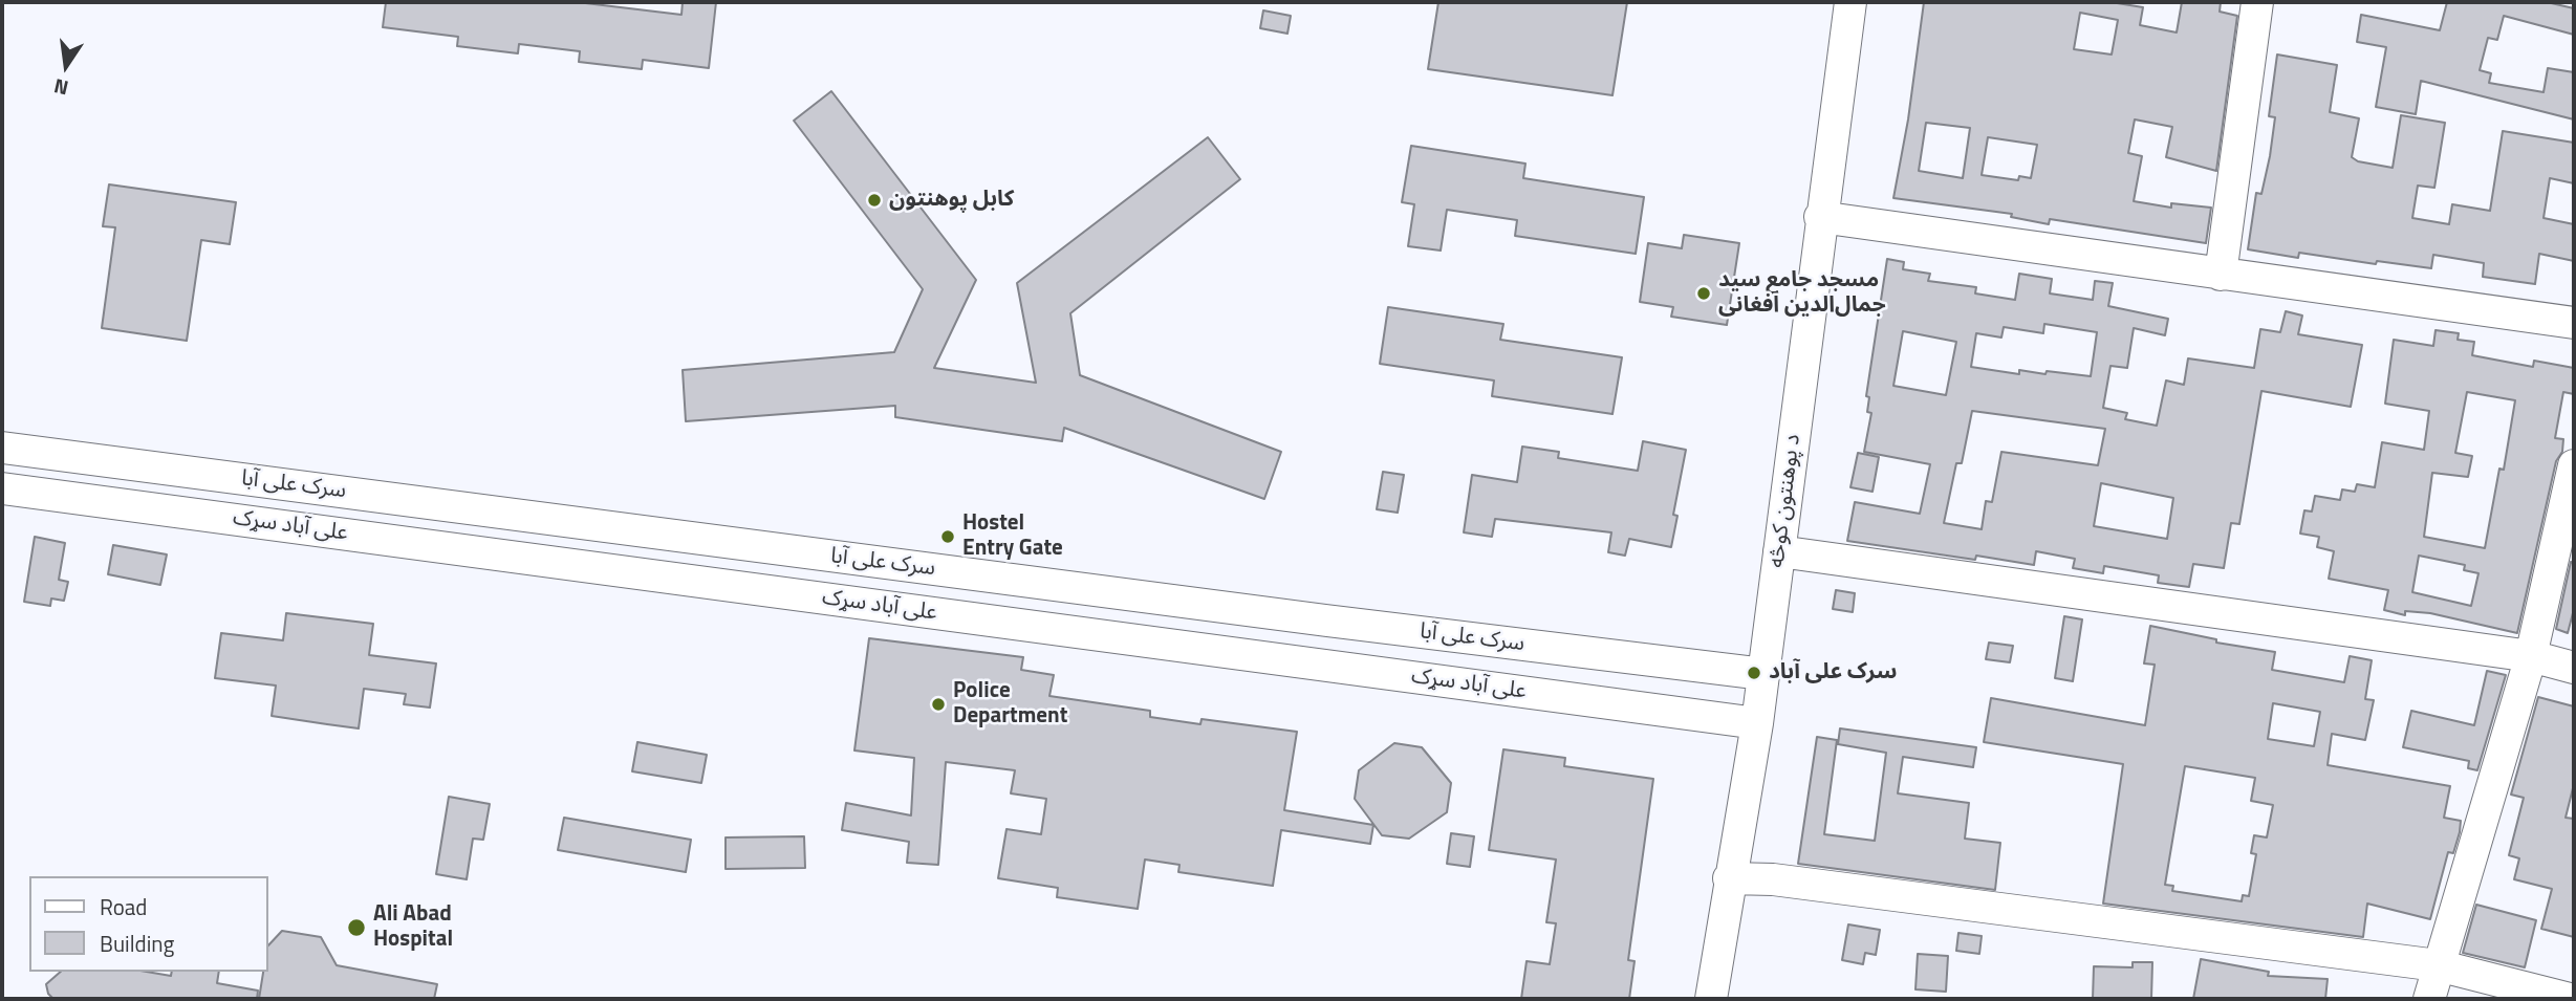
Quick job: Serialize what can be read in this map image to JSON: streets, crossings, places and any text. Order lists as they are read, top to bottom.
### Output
{
  "streets": {
    "street": ["سرک علی آبا", "د پوهنتون کوڅه", "علی آباد سړک"]
  },
  "crossings": [
    ["سرک علی آبا", "د پوهنتون کوڅه"],
    ["د پوهنتون کوڅه", "علی آباد سړک"]
  ],
  "places": [
    "کابل پوهنتون",
    "مسجد جامع سید جمال‌الدین افغانی",
    "Hostel Entry Gate",
    "سرک علی آباد",
    "Police Department",
    "Ali Abad Hospital"
  ],
  "legend": ["Road", "Building"],
  "north": "bottom"
}
